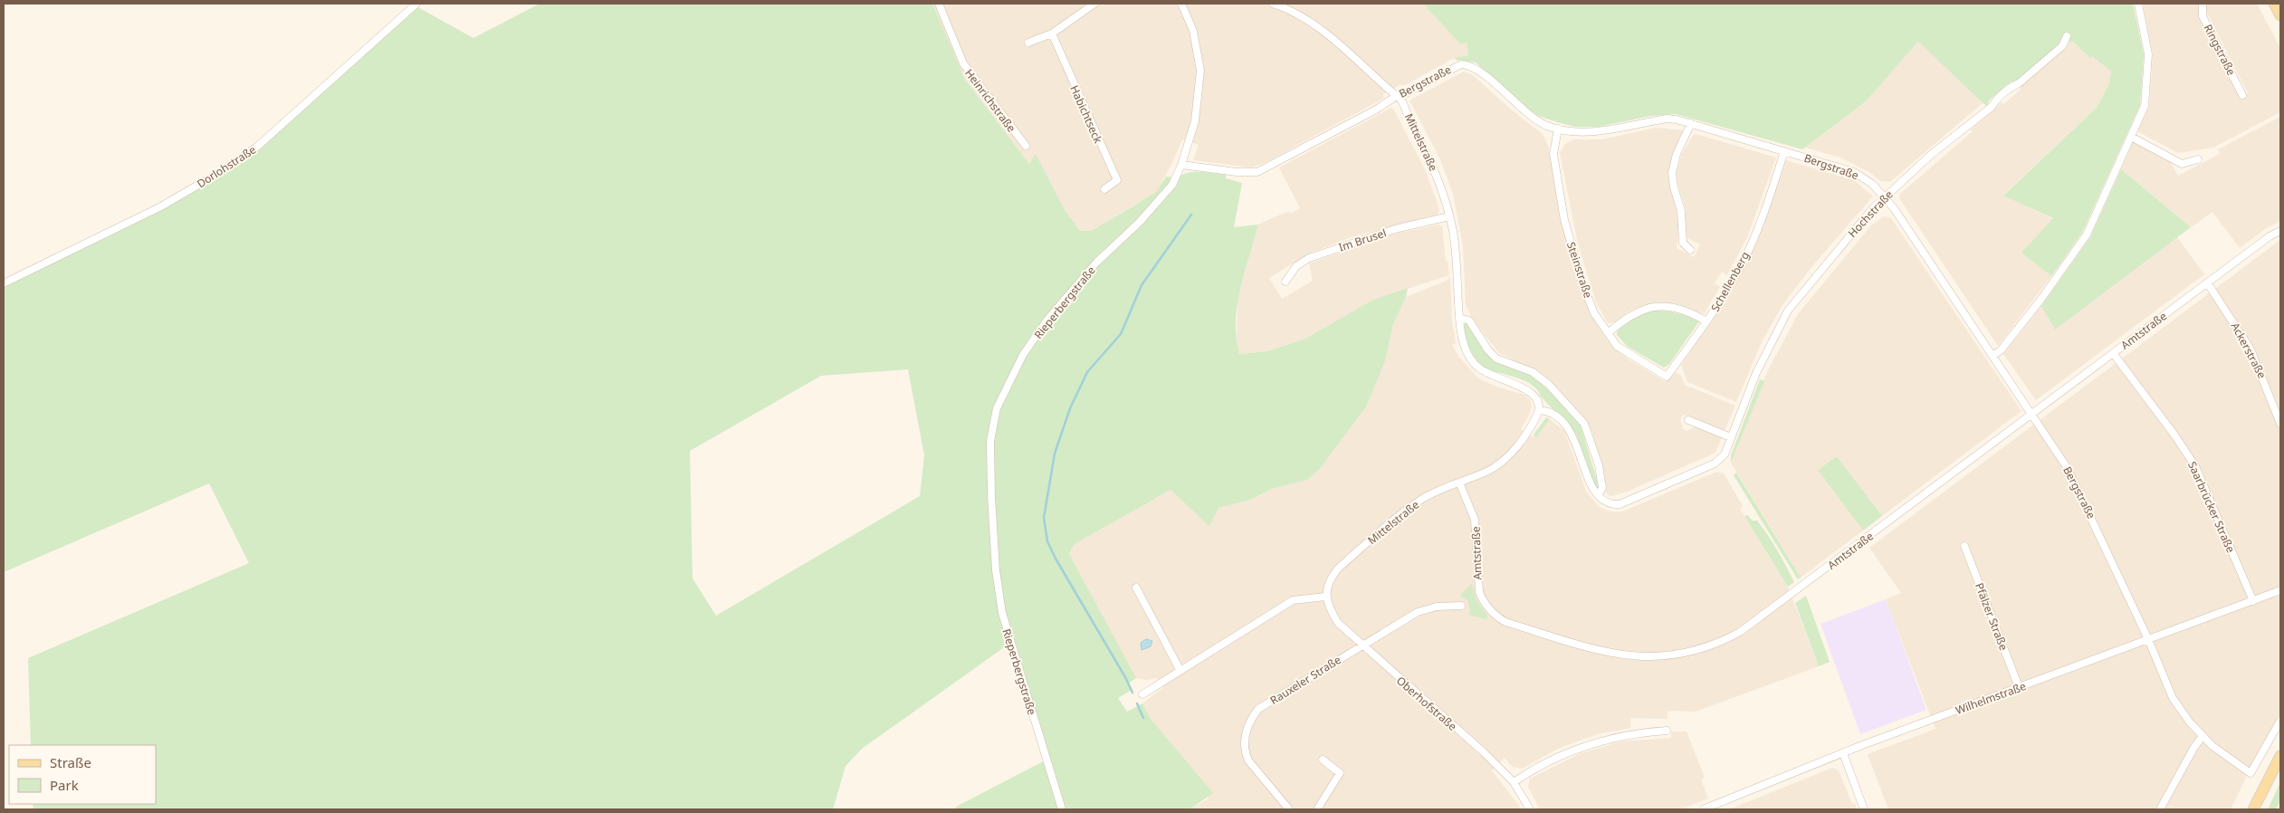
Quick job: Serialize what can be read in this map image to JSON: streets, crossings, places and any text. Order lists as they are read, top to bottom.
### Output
{
  "streets": {
    "street": [
      "Ringstraße",
      "Bergstraße",
      "Heinrichstraße",
      "Habichtseck",
      "Mittelstraße",
      "Dorlohstraße",
      "Hochstraße",
      "Im Brusel",
      "Steinstraße",
      "Schellenberg",
      "Rieperbergstraße",
      "Amtstraße",
      "Ackerstraße",
      "Saarbrücker Straße",
      "Pfälzer Straße",
      "Rauxeler Straße",
      "Wilhelmstraße",
      "Oberhofstraße"
    ]
  },
  "crossings": [
    ["Bergstraße", "Mittelstraße"],
    ["Bergstraße", "Hochstraße"],
    ["Bergstraße", "Steinstraße"],
    ["Bergstraße", "Schellenberg"],
    ["Bergstraße", "Rieperbergstraße"],
    ["Bergstraße", "Amtstraße"],
    ["Bergstraße", "Wilhelmstraße"],
    ["Mittelstraße", "Im Brusel"],
    ["Mittelstraße", "Amtstraße"],
    ["Mittelstraße", "Oberhofstraße"],
    ["Steinstraße", "Schellenberg"],
    ["Amtstraße", "Ackerstraße"],
    ["Amtstraße", "Saarbrücker Straße"],
    ["Saarbrücker Straße", "Wilhelmstraße"],
    ["Pfälzer Straße", "Wilhelmstraße"],
    ["Rauxeler Straße", "Oberhofstraße"]
  ],
  "legend": ["Straße", "Park"]
}
